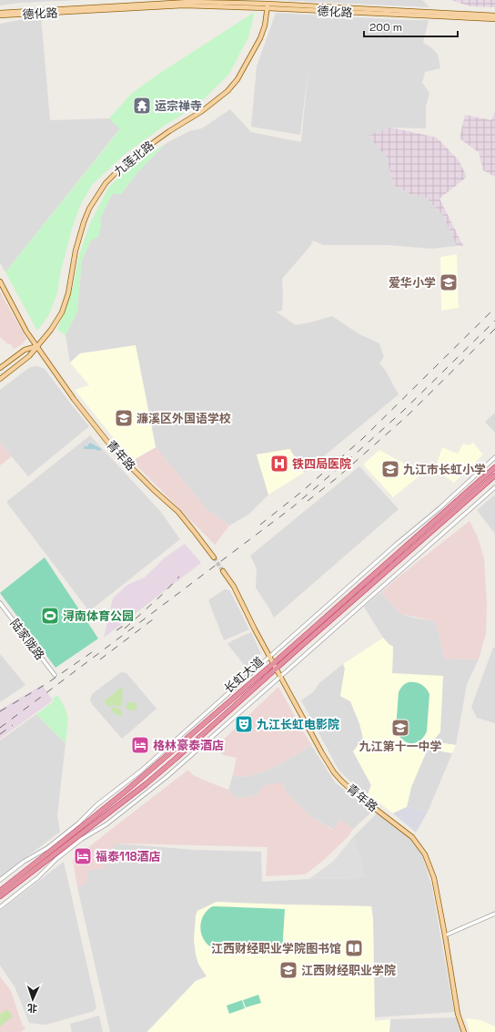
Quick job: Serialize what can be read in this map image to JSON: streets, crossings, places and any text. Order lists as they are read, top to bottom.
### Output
{
  "streets": {
    "highway": ["长虹大道"],
    "main road": ["德化路", "九莲北路", "青年路"],
    "street": ["陆家陇路"]
  },
  "crossings": [
    ["德化路", "九莲北路"],
    ["九莲北路", "青年路"],
    ["青年路", "长虹大道"]
  ],
  "places": {
    "temple": ["运宗禅寺"],
    "school or university": [
      "爱华小学",
      "濂溪区外国语学校",
      "九江市长虹小学",
      "九江第十一中学",
      "江西财经职业学院"
    ],
    "hospital": ["铁四局医院"],
    "sports": ["浔南体育公园"],
    "theatre": ["九江长虹电影院"],
    "hotel": ["格林豪泰酒店", "福泰118酒店"],
    "library": ["江西财经职业学院图书馆"]
  },
  "scale_bar": "200 m",
  "north": "bottom"
}
